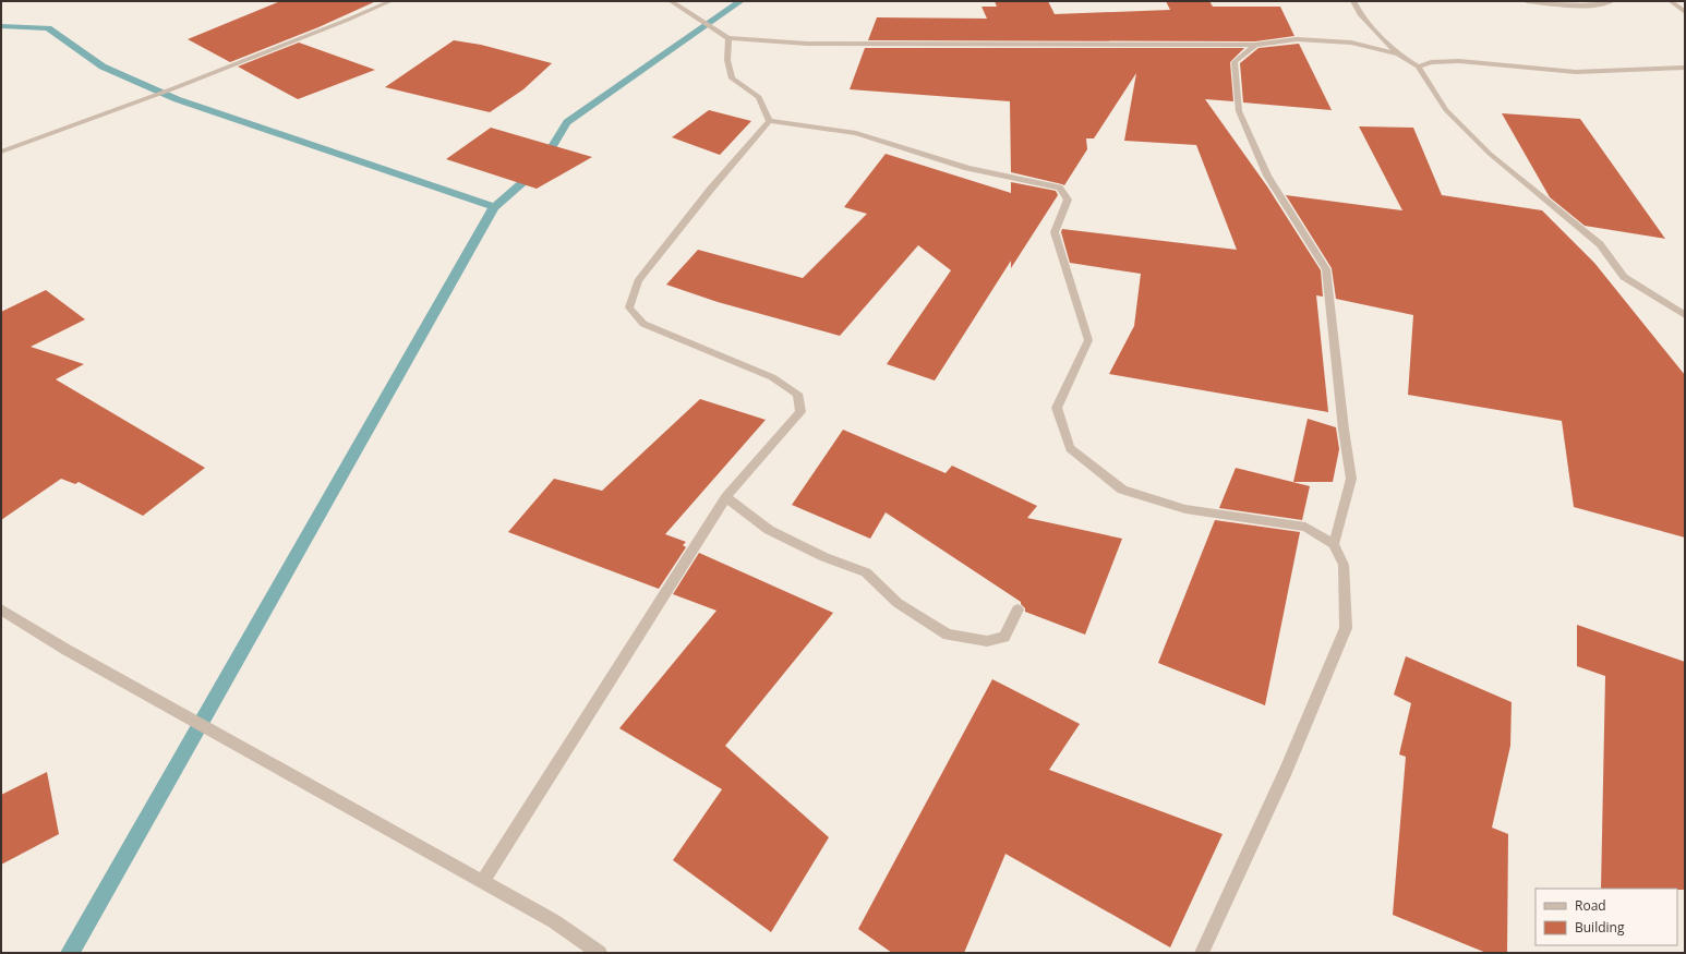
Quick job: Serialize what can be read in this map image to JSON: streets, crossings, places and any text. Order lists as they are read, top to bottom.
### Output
{
  "legend": ["Road", "Building"]
}
